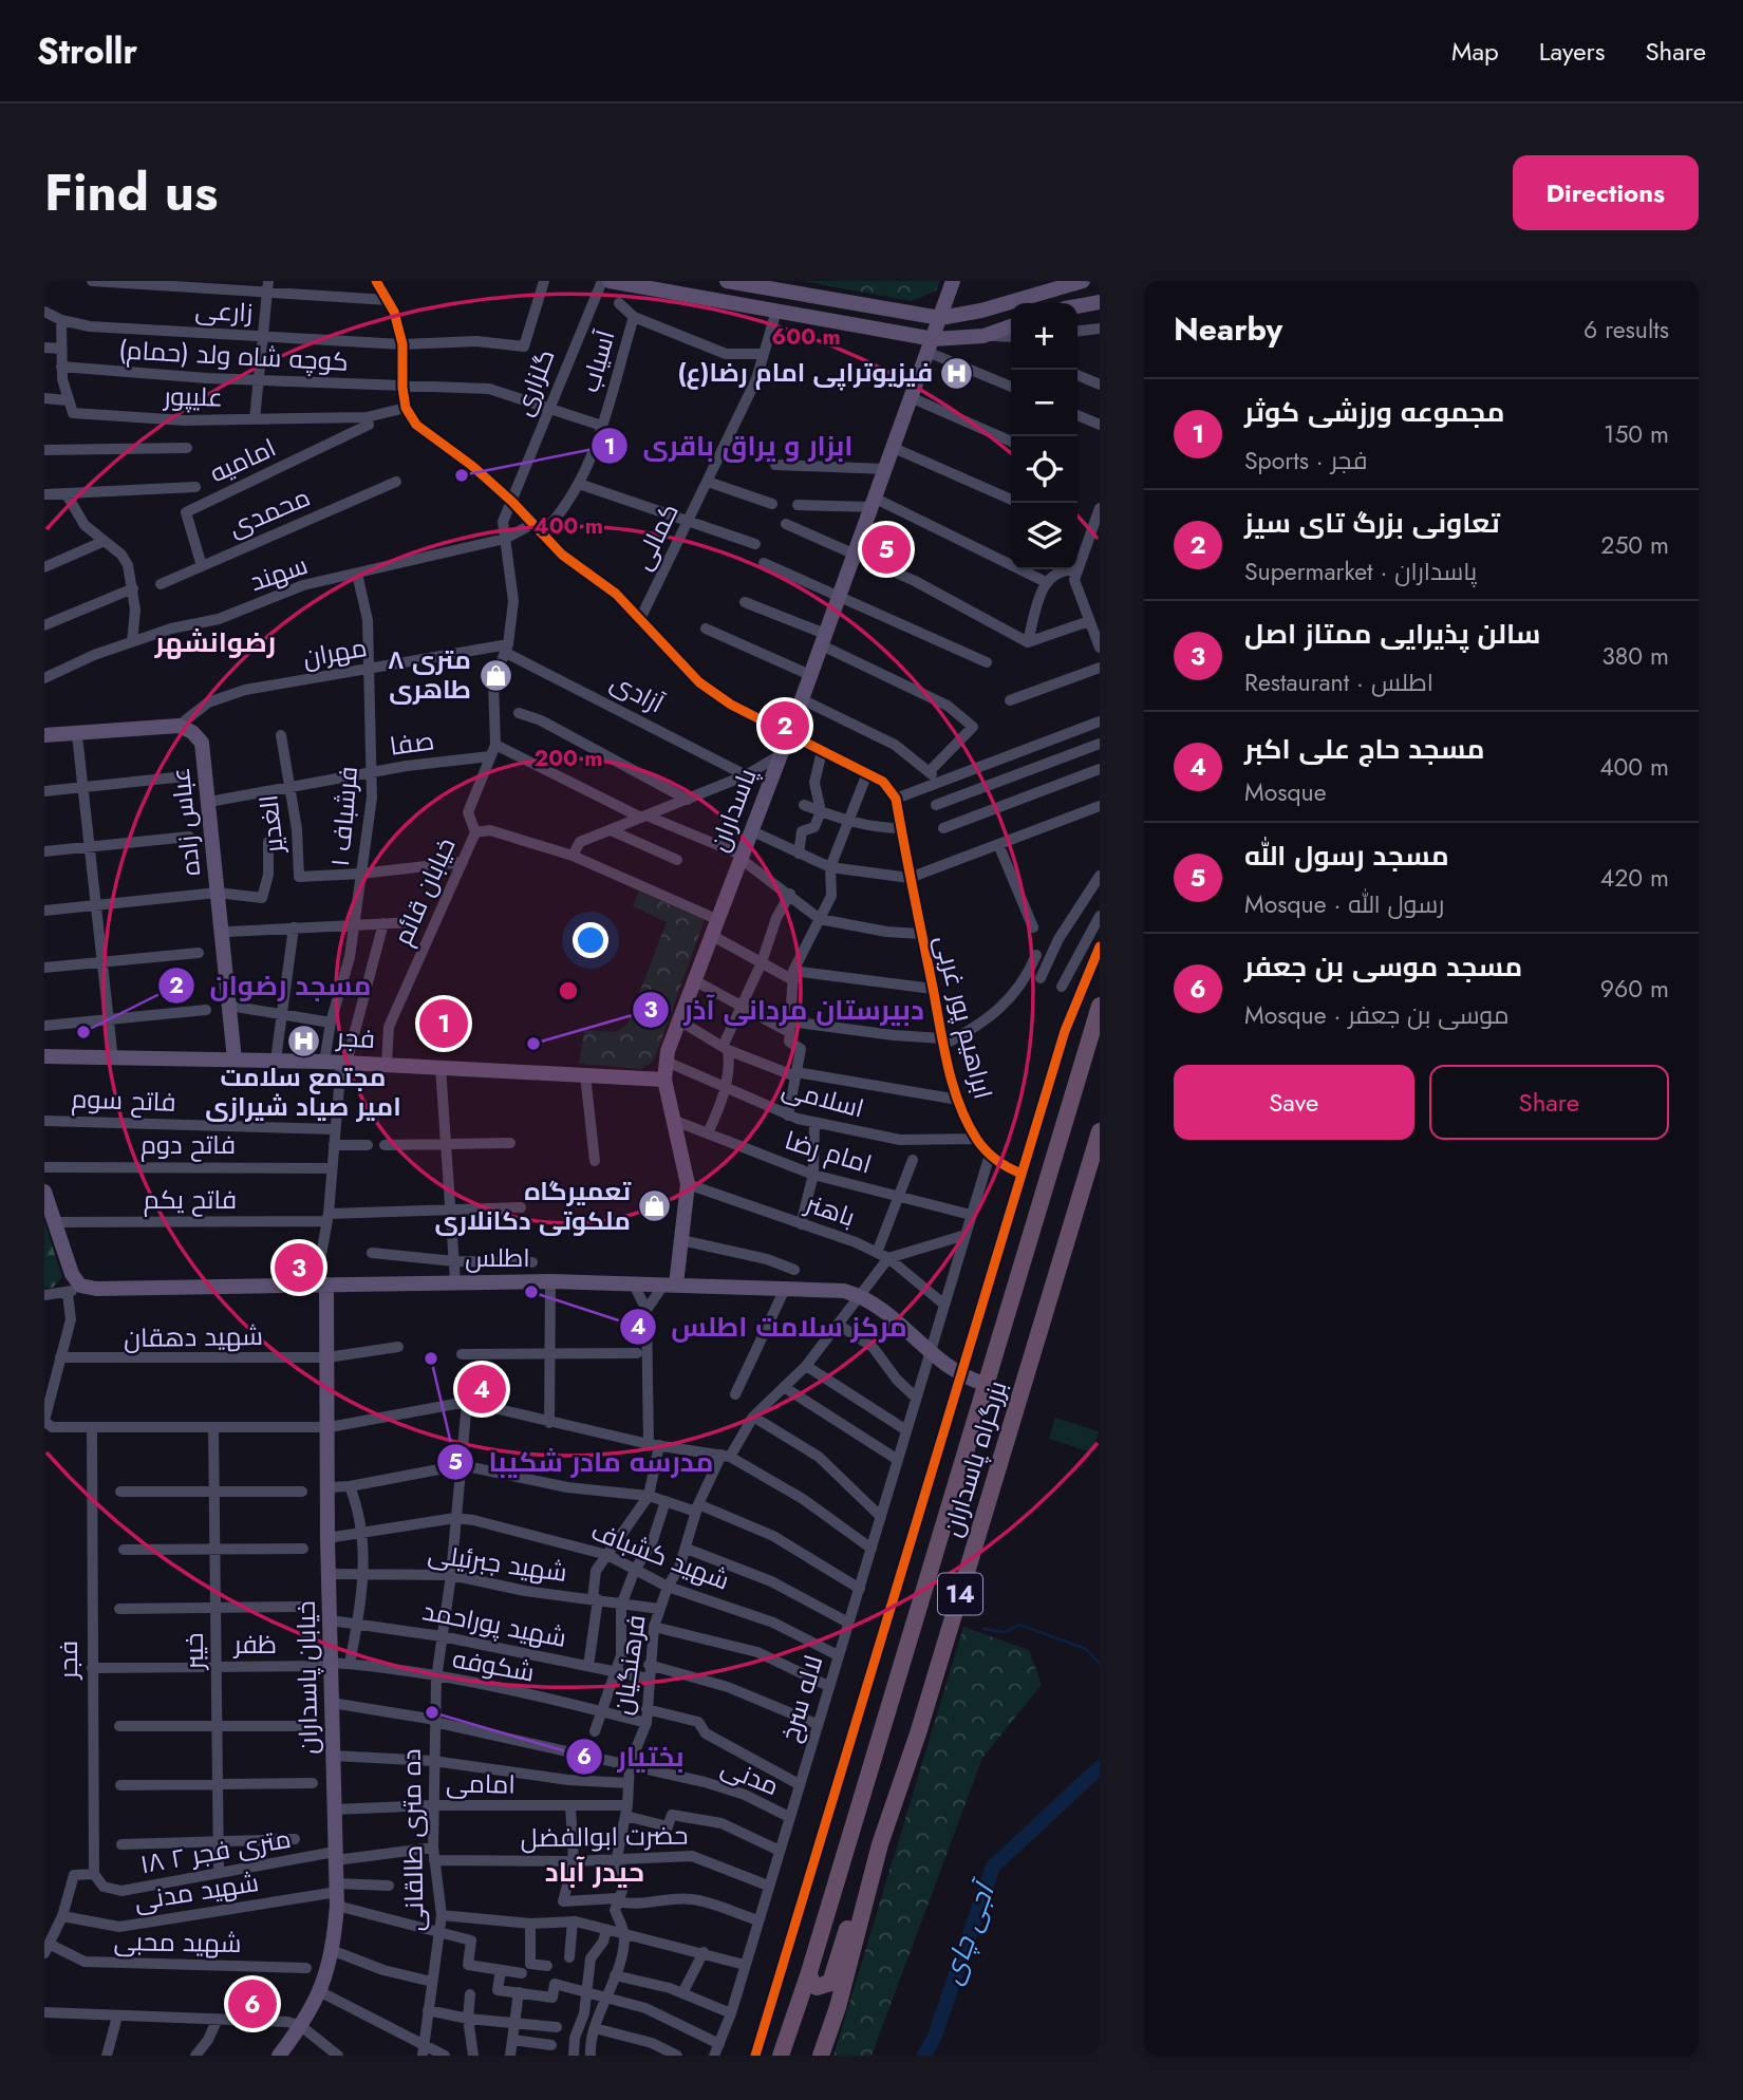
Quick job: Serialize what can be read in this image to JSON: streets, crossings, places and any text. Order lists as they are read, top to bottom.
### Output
{
  "streets": {
    "highway": ["بزرگراه پاسداران", "14"],
    "main road": [
      "پاسداران",
      "عباس زاده",
      "فجر",
      "اطلس",
      "خیابان پاسداران"
    ],
    "street": [
      "زارعی",
      "کوچه شاه ولد (حمام)",
      "آسیاب",
      "گلزاری",
      "علیپور",
      "امامیه",
      "محمدی",
      "کمالی",
      "سهند",
      "مهران",
      "آزادی",
      "صفا",
      "فرشباف ۱",
      "الغدیر",
      "خیابان قائم",
      "ابراهیم پور غربی",
      "اسلامی",
      "فاتح سوم",
      "فاتح دوم",
      "امام رضا",
      "فاتح یکم",
      "باهنر",
      "شهید دهقان",
      "شهید کشباف",
      "شهید جبرئیلی",
      "شهید پوراحمد",
      "ظفر",
      "خیبر",
      "فرهنگیان",
      "شکوفه",
      "لاله سرخ",
      "مدنی",
      "امامی",
      "حضرت ابوالفضل",
      "ده متری طالقانی",
      "۱۸ متری فجر ۲",
      "شهید مدنی",
      "شهید محبی"
    ]
  },
  "crossings": [
    ["کوچه شاه ولد (حمام)", "آسیاب"],
    ["کوچه شاه ولد (حمام)", "گلزاری"],
    ["گلزاری", "سهند"],
    ["گلزاری", "مهران"],
    ["گلزاری", "آزادی"],
    ["گلزاری", "صفا"],
    ["امامیه", "محمدی"],
    ["سهند", "فرشباف ۱"],
    ["مهران", "آزادی"],
    ["مهران", "فرشباف ۱"],
    ["مهران", "عباس زاده"],
    ["صفا", "فرشباف ۱"],
    ["صفا", "عباس زاده"],
    ["صفا", "الغدیر"],
    ["پاسداران", "خیابان قائم"],
    ["پاسداران", "فجر"],
    ["پاسداران", "اسلامی"],
    ["پاسداران", "امام رضا"],
    ["پاسداران", "باهنر"],
    ["پاسداران", "اطلس"],
    ["فرشباف ۱", "الغدیر"],
    ["فرشباف ۱", "فجر"],
    ["عباس زاده", "فجر"],
    ["الغدیر", "خیابان قائم"],
    ["خیابان قائم", "فجر"],
    ["ابراهیم پور غربی", "اسلامی"],
    ["ابراهیم پور غربی", "لاله سرخ"],
    ["فجر", "ظفر"],
    ["فجر", "۱۸ متری فجر ۲"],
    ["امام رضا", "لاله سرخ"],
    ["باهنر", "فرهنگیان"],
    ["باهنر", "لاله سرخ"],
    ["اطلس", "بزرگراه پاسداران"],
    ["اطلس", "فرهنگیان"],
    ["اطلس", "خیابان پاسداران"],
    ["اطلس", "لاله سرخ"],
    ["شهید دهقان", "خیابان پاسداران"],
    ["شهید کشباف", "فرهنگیان"],
    ["شهید کشباف", "خیابان پاسداران"],
    ["شهید کشباف", "لاله سرخ"],
    ["شهید کشباف", "ده متری طالقانی"],
    ["شهید جبرئیلی", "فرهنگیان"],
    ["شهید جبرئیلی", "خیابان پاسداران"],
    ["شهید جبرئیلی", "ده متری طالقانی"],
    ["شهید پوراحمد", "فرهنگیان"],
    ["شهید پوراحمد", "خیابان پاسداران"],
    ["شهید پوراحمد", "ده متری طالقانی"],
    ["ظفر", "خیبر"],
    ["ظفر", "شکوفه"],
    ["ظفر", "خیابان پاسداران"],
    ["خیبر", "۱۸ متری فجر ۲"],
    ["فرهنگیان", "شکوفه"],
    ["فرهنگیان", "مدنی"],
    ["فرهنگیان", "امامی"],
    ["فرهنگیان", "حضرت ابوالفضل"],
    ["شکوفه", "خیابان پاسداران"],
    ["شکوفه", "ده متری طالقانی"],
    ["خیابان پاسداران", "مدنی"],
    ["خیابان پاسداران", "امامی"],
    ["خیابان پاسداران", "حضرت ابوالفضل"],
    ["خیابان پاسداران", "۱۸ متری فجر ۲"],
    ["خیابان پاسداران", "شهید مدنی"],
    ["لاله سرخ", "مدنی"],
    ["لاله سرخ", "امامی"],
    ["لاله سرخ", "حضرت ابوالفضل"],
    ["مدنی", "ده متری طالقانی"],
    ["امامی", "ده متری طالقانی"],
    ["حضرت ابوالفضل", "ده متری طالقانی"],
    ["حضرت ابوالفضل", "۱۸ متری فجر ۲"]
  ],
  "districts": ["رضوانشهر", "حیدر آباد"],
  "water": ["آجی چای"],
  "places": {
    "hospital": ["فیزیوتراپی امام رضا(ع)", "مجتمع سلامت امیر صیاد شیرازی"],
    "other": [
      "ابزار و یراق باقری",
      "مسجد رضوان",
      "دبیرستان مردانی آذر",
      "مرکز سلامت اطلس",
      "مدرسه مادر شکیبا",
      "بختیار"
    ],
    "shop": ["۸ متری طاهری", "تعمیرگاه ملکوتی دکانلاری"]
  },
  "page": {
    "header": "Strollr",
    "nav": ["Map", "Layers", "Share"],
    "title": "Find us",
    "buttons": [
      "Directions",
      ["Save", "Share"]
    ],
    "heading": ["Nearby", "6 results"],
    "map_buttons": ["+", "−"],
    "list": [
      {
        "mark": "1",
        "name": "مجموعه ورزشی کوثر",
        "note": "Sports · فجر",
        "value": "150 m"
      },
      {
        "mark": "2",
        "name": "تعاونی بزرگ تای سیز",
        "note": "Supermarket · پاسداران",
        "value": "250 m"
      },
      {
        "mark": "3",
        "name": "سالن پذیرایی ممتاز اصل",
        "note": "Restaurant · اطلس",
        "value": "380 m"
      },
      {
        "mark": "4",
        "name": "مسجد حاج علی اکبر",
        "note": "Mosque",
        "value": "400 m"
      },
      {
        "mark": "5",
        "name": "مسجد رسول الله",
        "note": "Mosque · رسول الله",
        "value": "420 m"
      },
      {
        "mark": "6",
        "name": "مسجد موسی بن جعفر",
        "note": "Mosque · موسی بن جعفر",
        "value": "960 m"
      }
    ],
    "pins": [
      "5",
      "2",
      "1",
      "3",
      "4",
      "6"
    ]
  },
  "rings": ["600 m", "400 m", "200 m"]
}
